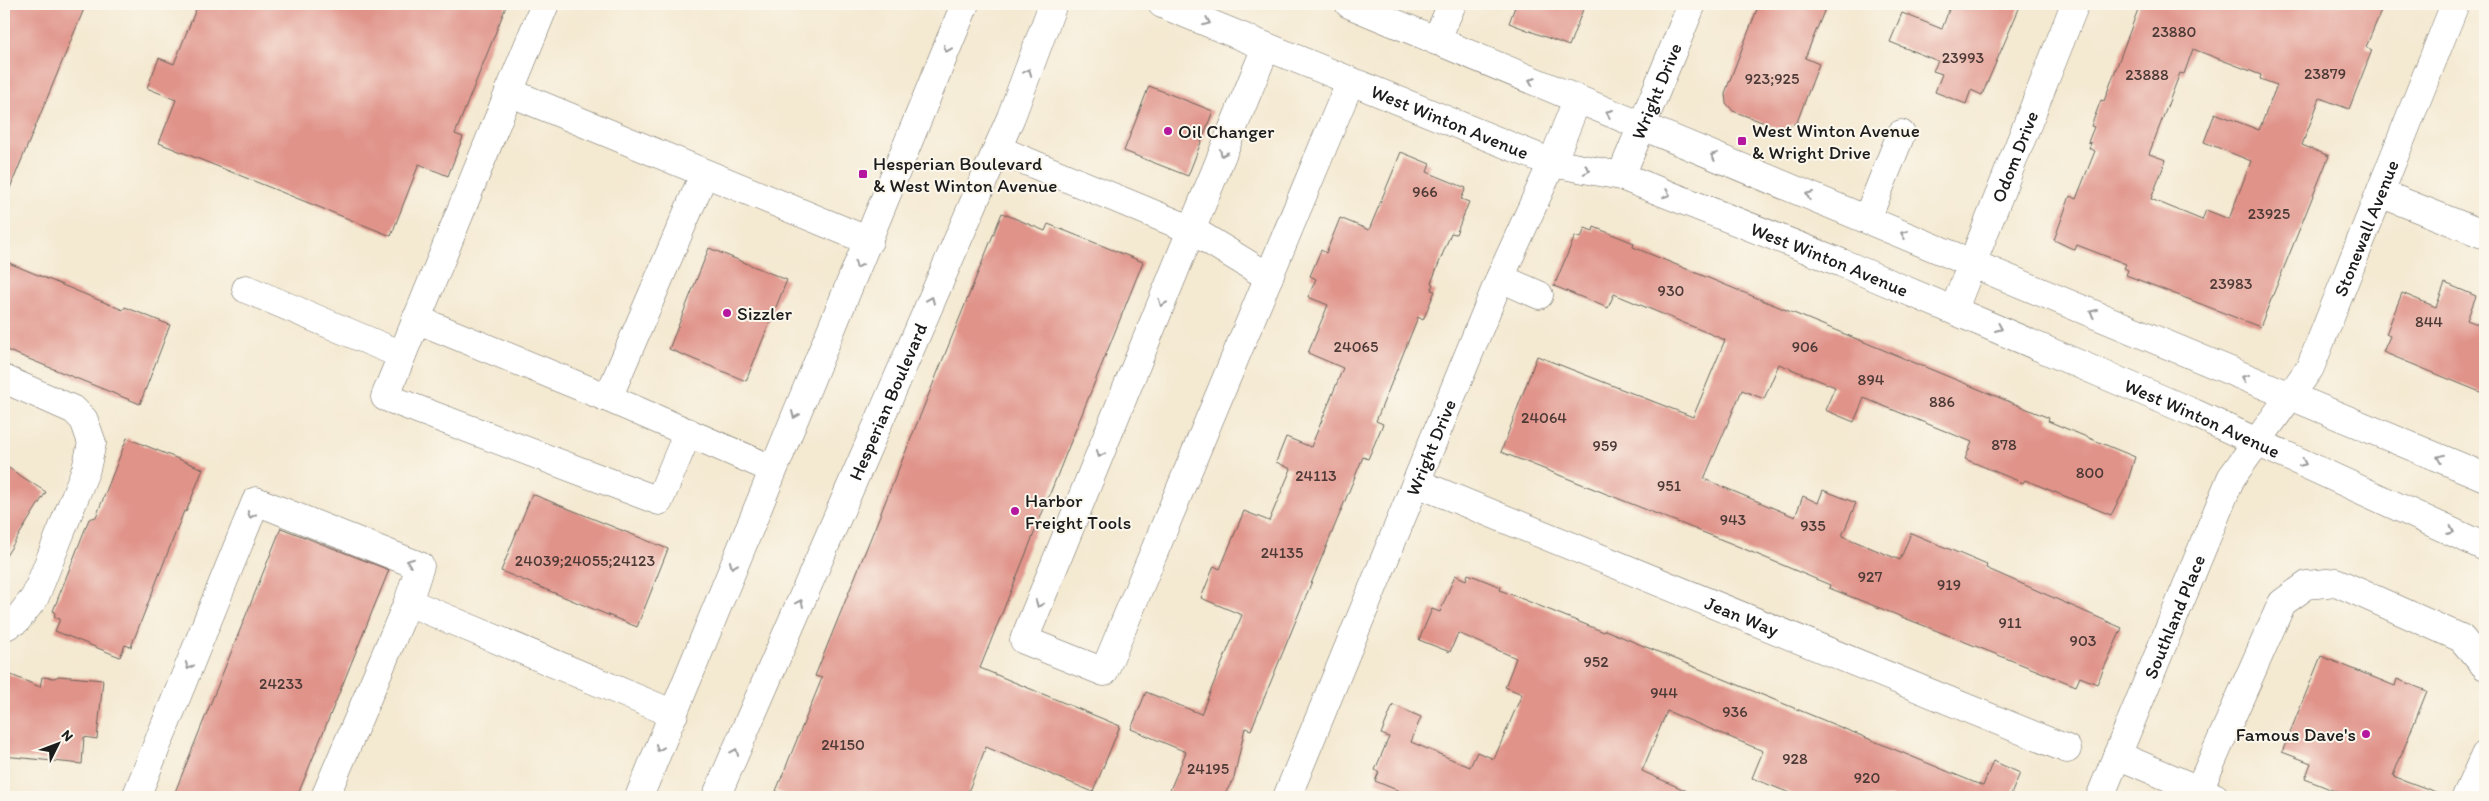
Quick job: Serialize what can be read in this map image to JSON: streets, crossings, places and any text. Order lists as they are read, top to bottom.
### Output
{
  "streets": {
    "main road": [
      "Wright Drive",
      "West Winton Avenue",
      "Odom Drive",
      "Stonewall Avenue",
      "Hesperian Boulevard",
      "Jean Way",
      "Southland Place"
    ]
  },
  "crossings": [
    ["Wright Drive", "West Winton Avenue"],
    ["Wright Drive", "Jean Way"],
    ["West Winton Avenue", "Odom Drive"],
    ["West Winton Avenue", "Stonewall Avenue"],
    ["West Winton Avenue", "Southland Place"],
    ["Stonewall Avenue", "Southland Place"]
  ],
  "places": {
    "other": [
      "Oil Changer",
      "Sizzler",
      "Harbor Freight Tools",
      "Famous Dave's"
    ],
    "transit": ["West Winton Avenue & Wright Drive", "Hesperian Boulevard & West Winton Avenue"]
  },
  "house_numbers": [
    "23880",
    "23993",
    "23879",
    "23888",
    "923;925",
    "966",
    "23925",
    "23983",
    "930",
    "844",
    "24065",
    "906",
    "894",
    "886",
    "24064",
    "878",
    "959",
    "800",
    "24113",
    "951",
    "943",
    "935",
    "24135",
    "24039;24055;24123",
    "927",
    "919",
    "911",
    "903",
    "952",
    "24233",
    "944",
    "936",
    "24150",
    "928",
    "24195",
    "920"
  ],
  "north": "top right"
}
